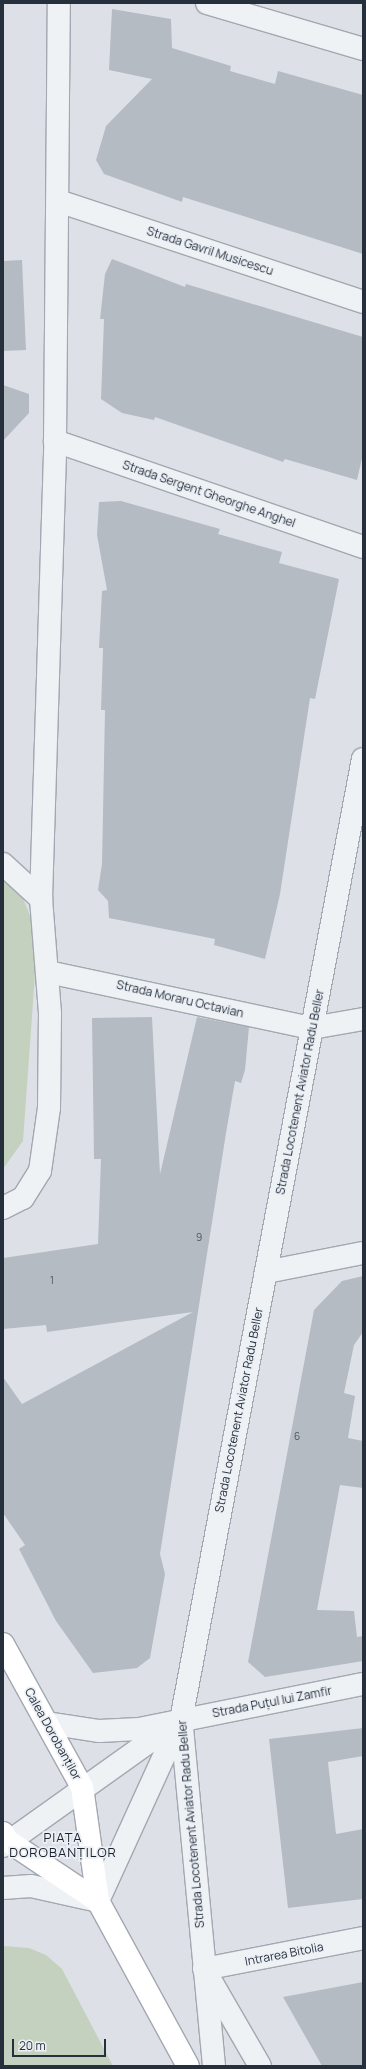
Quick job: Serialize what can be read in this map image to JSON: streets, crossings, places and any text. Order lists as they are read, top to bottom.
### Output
{
  "streets": {
    "main road": ["Calea Dorobanților"],
    "street": [
      "Strada Gavril Musicescu",
      "Strada Sergent Gheorghe Anghel",
      "Strada Moraru Octavian",
      "Strada Locotenent Aviator Radu Beller",
      "Strada Puțul lui Zamfir",
      "Intrarea Bitolia"
    ]
  },
  "crossings": [
    ["Strada Moraru Octavian", "Strada Locotenent Aviator Radu Beller"],
    ["Strada Locotenent Aviator Radu Beller", "Strada Puțul lui Zamfir"],
    ["Strada Locotenent Aviator Radu Beller", "Intrarea Bitolia"],
    ["Strada Puțul lui Zamfir", "Calea Dorobanților"]
  ],
  "districts": ["PIAȚA DOROBANȚILOR"],
  "house_numbers": ["9", "1", "6"],
  "scale_bar": "20 m"
}
